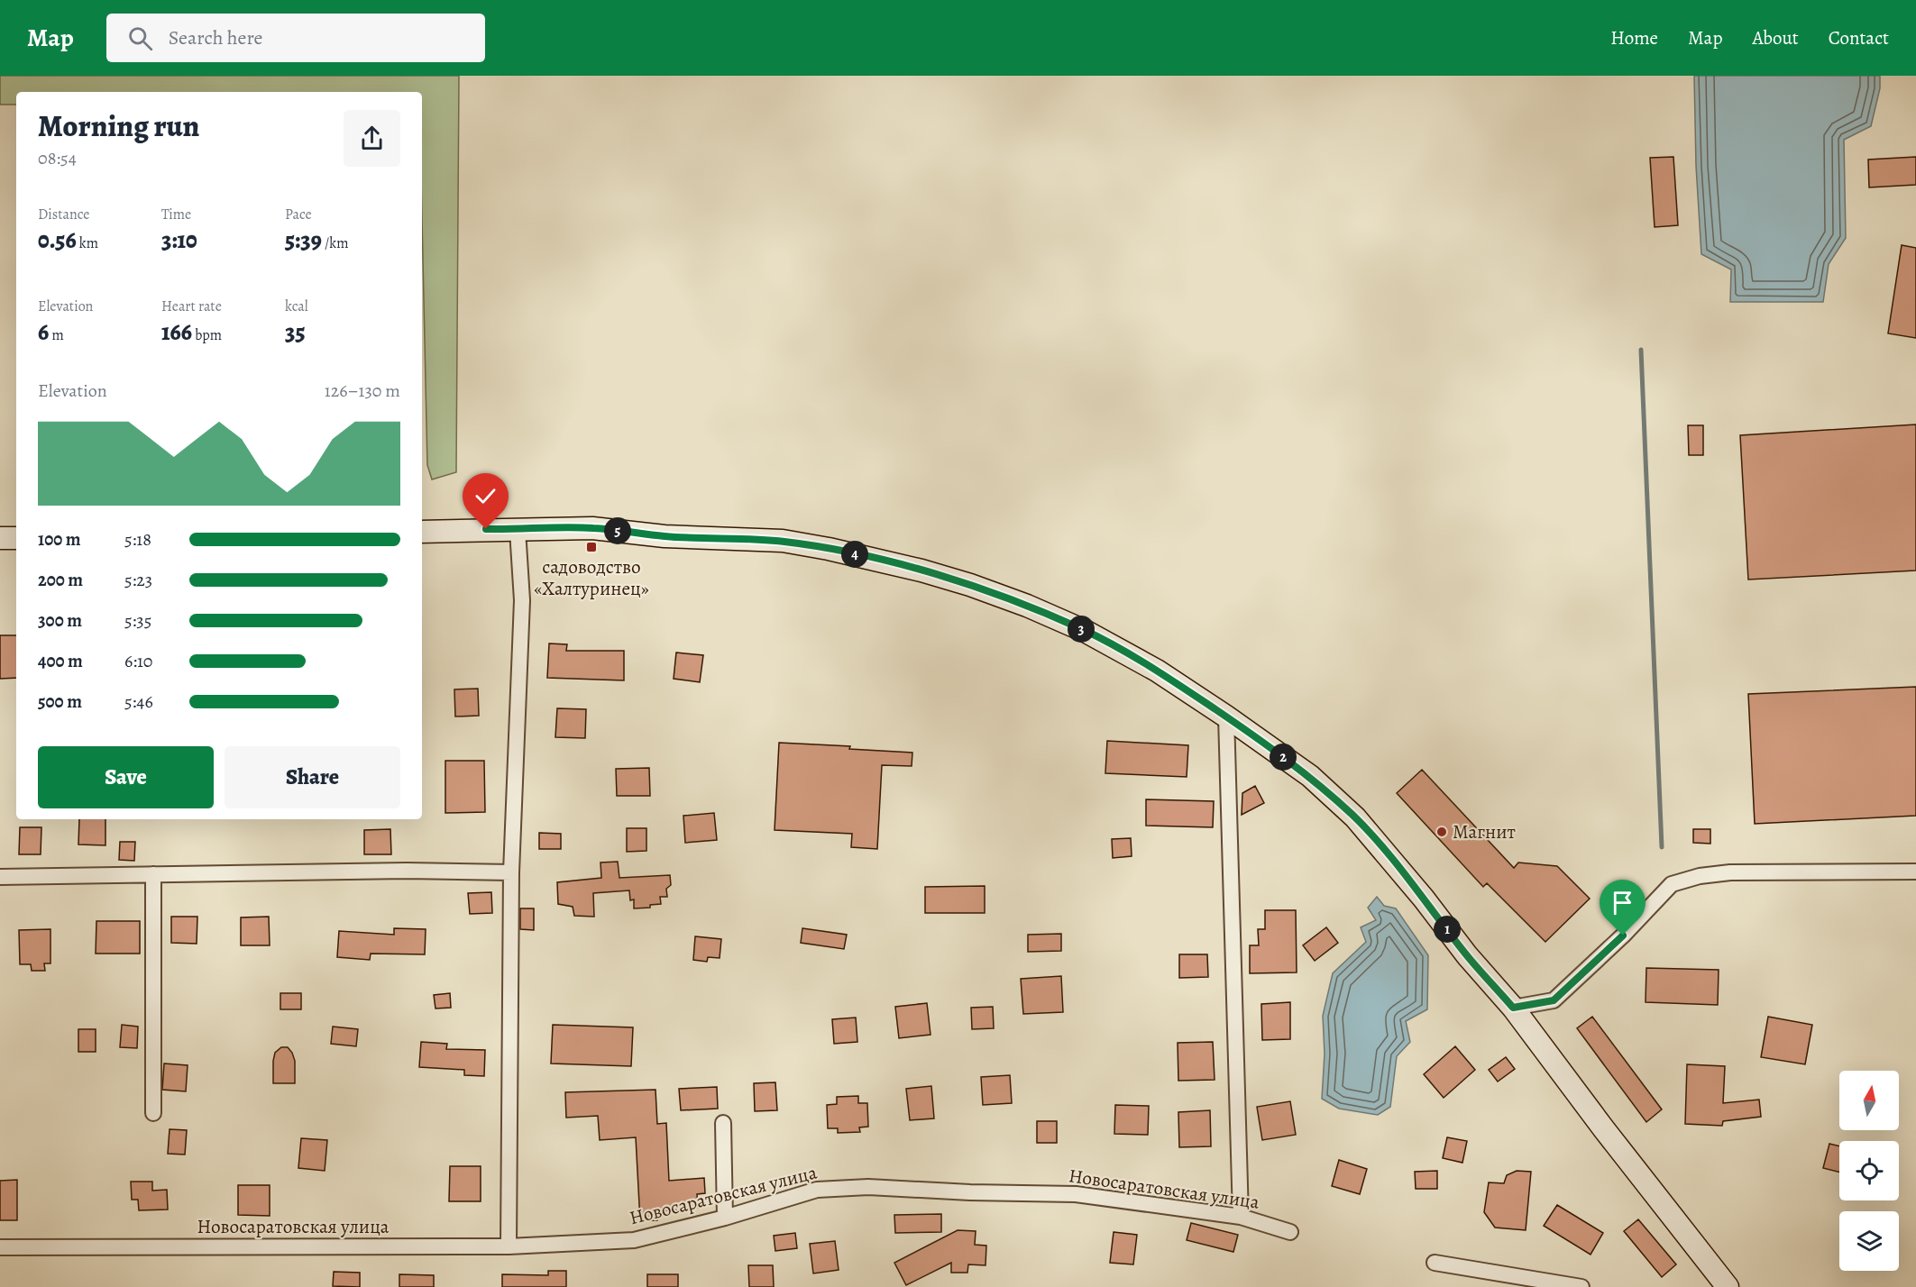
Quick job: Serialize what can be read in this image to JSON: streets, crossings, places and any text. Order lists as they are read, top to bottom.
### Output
{
  "streets": {
    "street": ["Новосаратовская улица"]
  },
  "places": {
    "transit": ["садоводство «Халтуринец»"],
    "other": ["Магнит"]
  },
  "north": "top",
  "page": {
    "header": "Map",
    "search": "Search here",
    "nav": [
      "Home",
      "Map",
      "About",
      "Contact"
    ],
    "heading": ["Morning run", "08:54"],
    "stats": [
      ["Distance", "0.56 km"],
      ["Time", "3:10"],
      ["Pace", "5:39 /km"],
      ["Elevation", "6 m"],
      ["Heart rate", "166 bpm"],
      ["kcal", "35"]
    ],
    "chart": ["Elevation", "126–130 m"],
    "pins": [
      "5",
      "4",
      "3",
      "2",
      "1"
    ],
    "list": [
      {
        "name": "100 m",
        "note": "5:18"
      },
      {
        "name": "200 m",
        "note": "5:23"
      },
      {
        "name": "300 m",
        "note": "5:35"
      },
      {
        "name": "400 m",
        "note": "6:10"
      },
      {
        "name": "500 m",
        "note": "5:46"
      }
    ],
    "buttons": ["Save", "Share"]
  }
}
